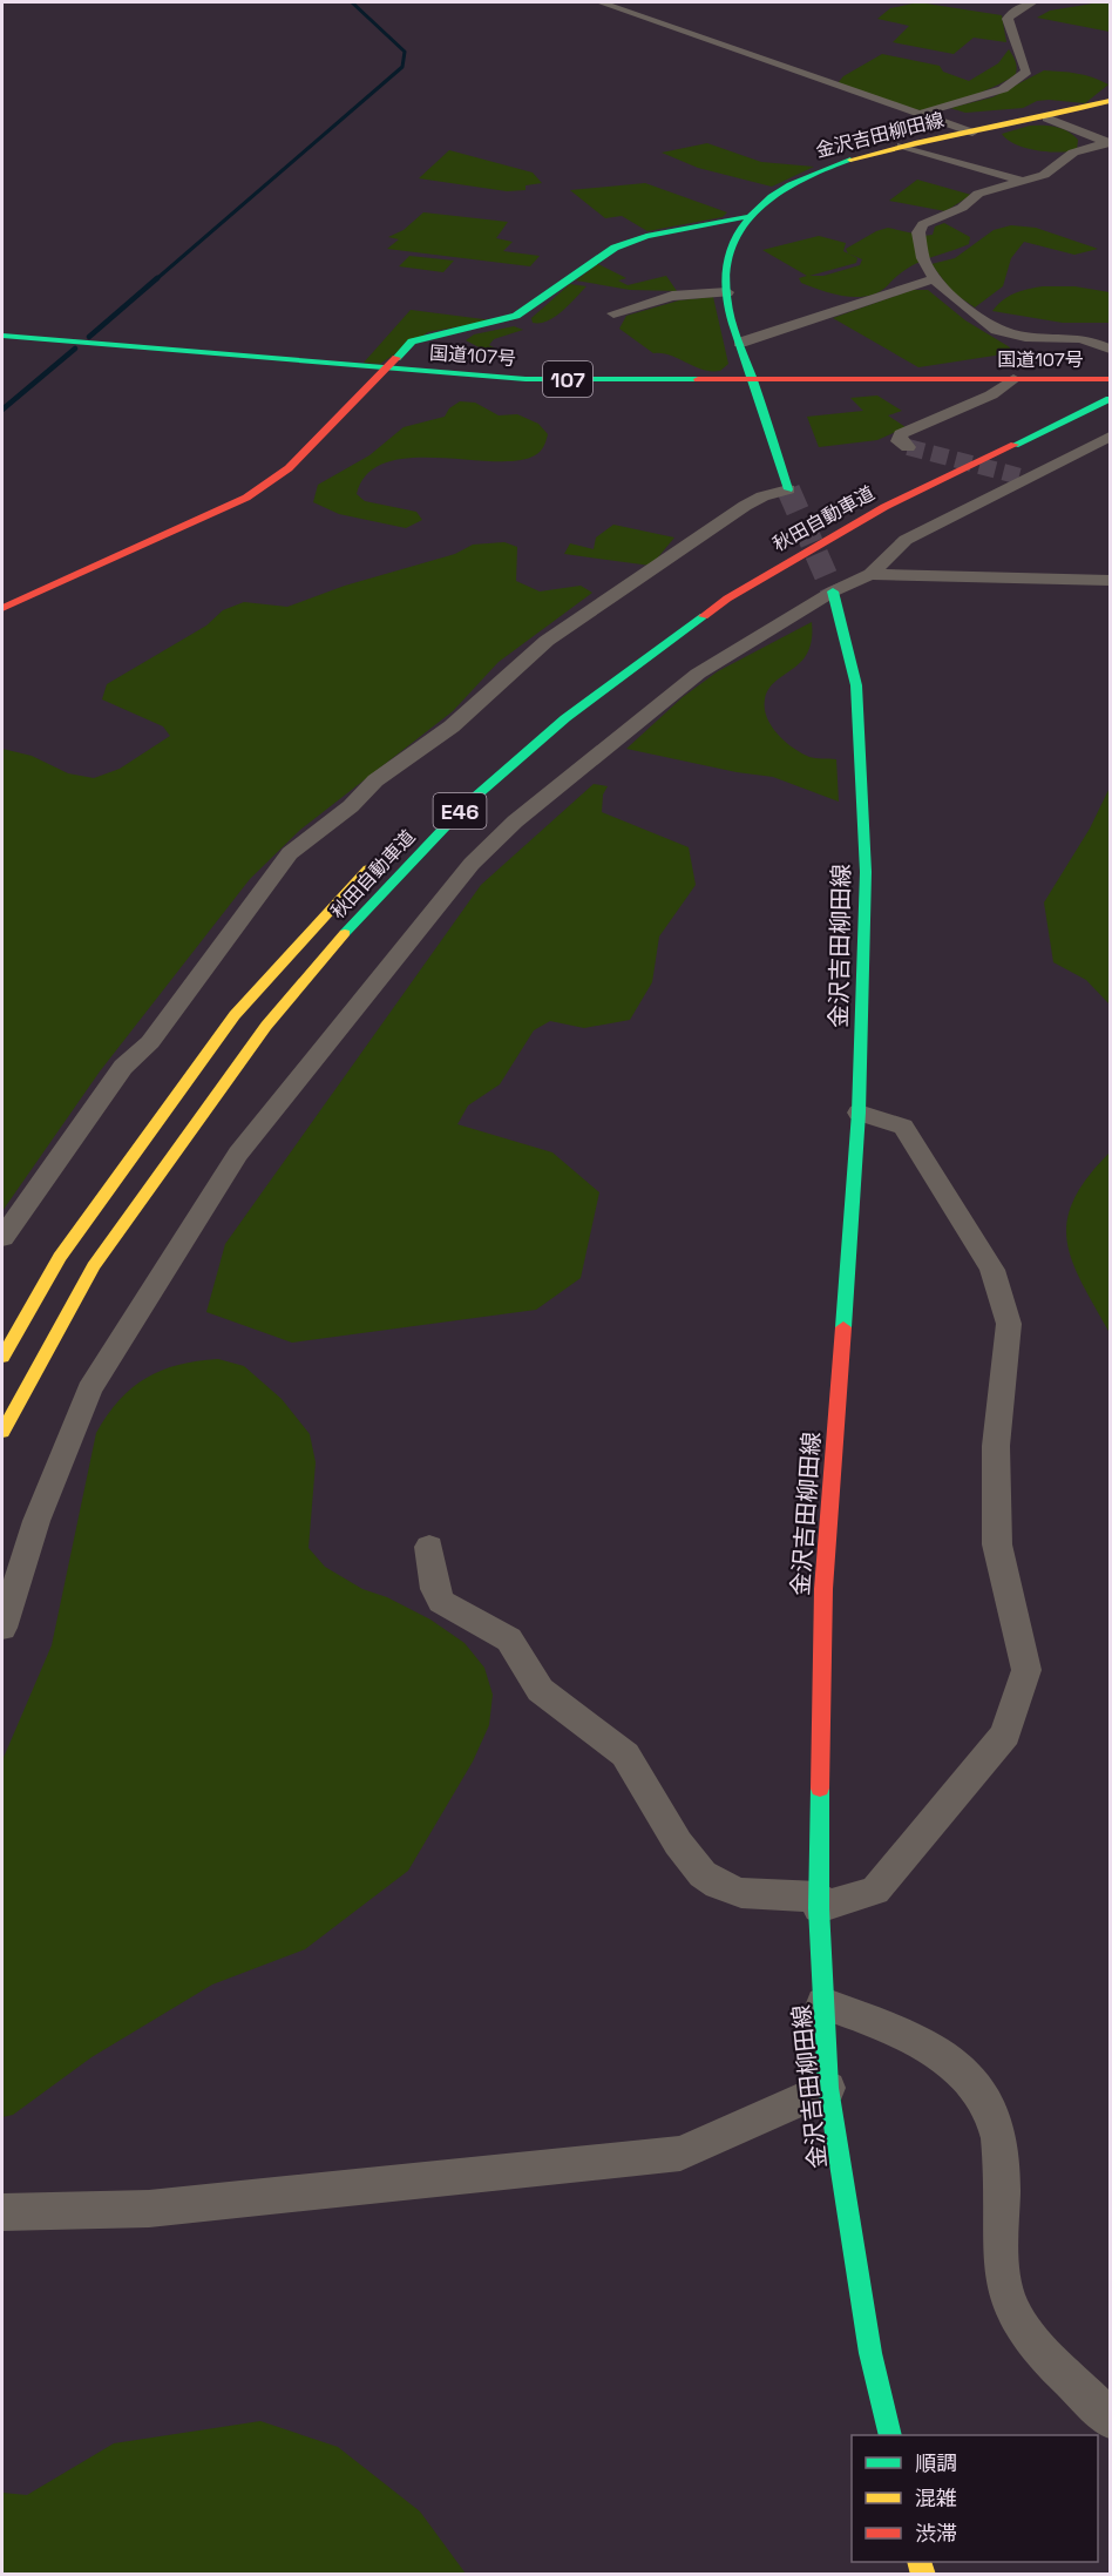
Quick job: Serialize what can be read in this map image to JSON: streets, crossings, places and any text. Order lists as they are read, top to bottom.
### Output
{
  "streets": {
    "main road": [
      "金沢吉田柳田線",
      "国道107号",
      "107",
      "秋田自動車道",
      "E46"
    ]
  },
  "crossings": [
    ["金沢吉田柳田線", "国道107号"]
  ],
  "legend": ["順調", "混雑", "渋滞"]
}
